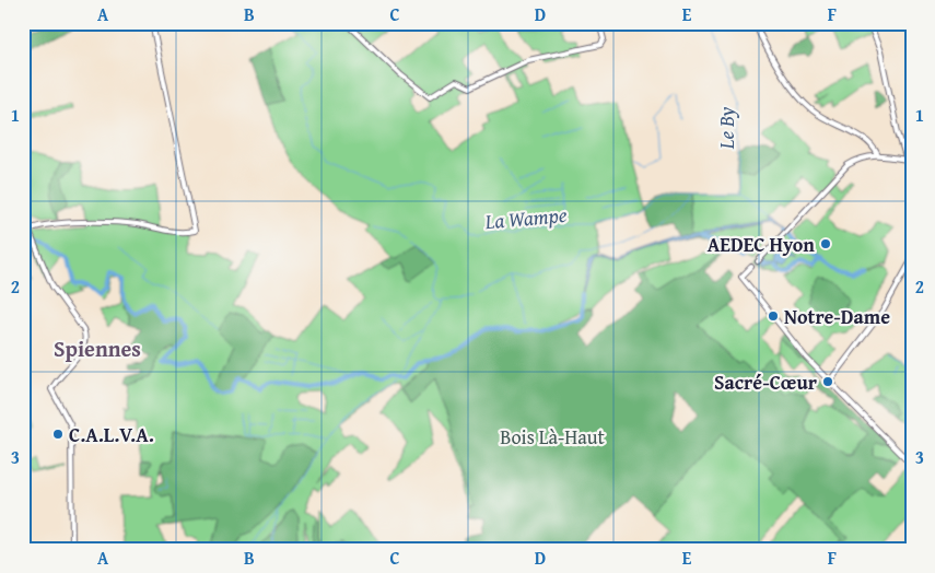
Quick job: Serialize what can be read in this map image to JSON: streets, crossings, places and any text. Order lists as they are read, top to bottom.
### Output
{
  "districts": ["Spiennes"],
  "water": ["Le By", "La Wampe"],
  "parks": ["Bois Là-Haut"],
  "places": [
    "AEDEC Hyon",
    "Notre-Dame",
    "Sacré-Cœur",
    "C.A.L.V.A."
  ],
  "grid": {
    "columns": [
      "A",
      "B",
      "C",
      "D",
      "E",
      "F"
    ],
    "rows": ["1", "2", "3"]
  }
}
